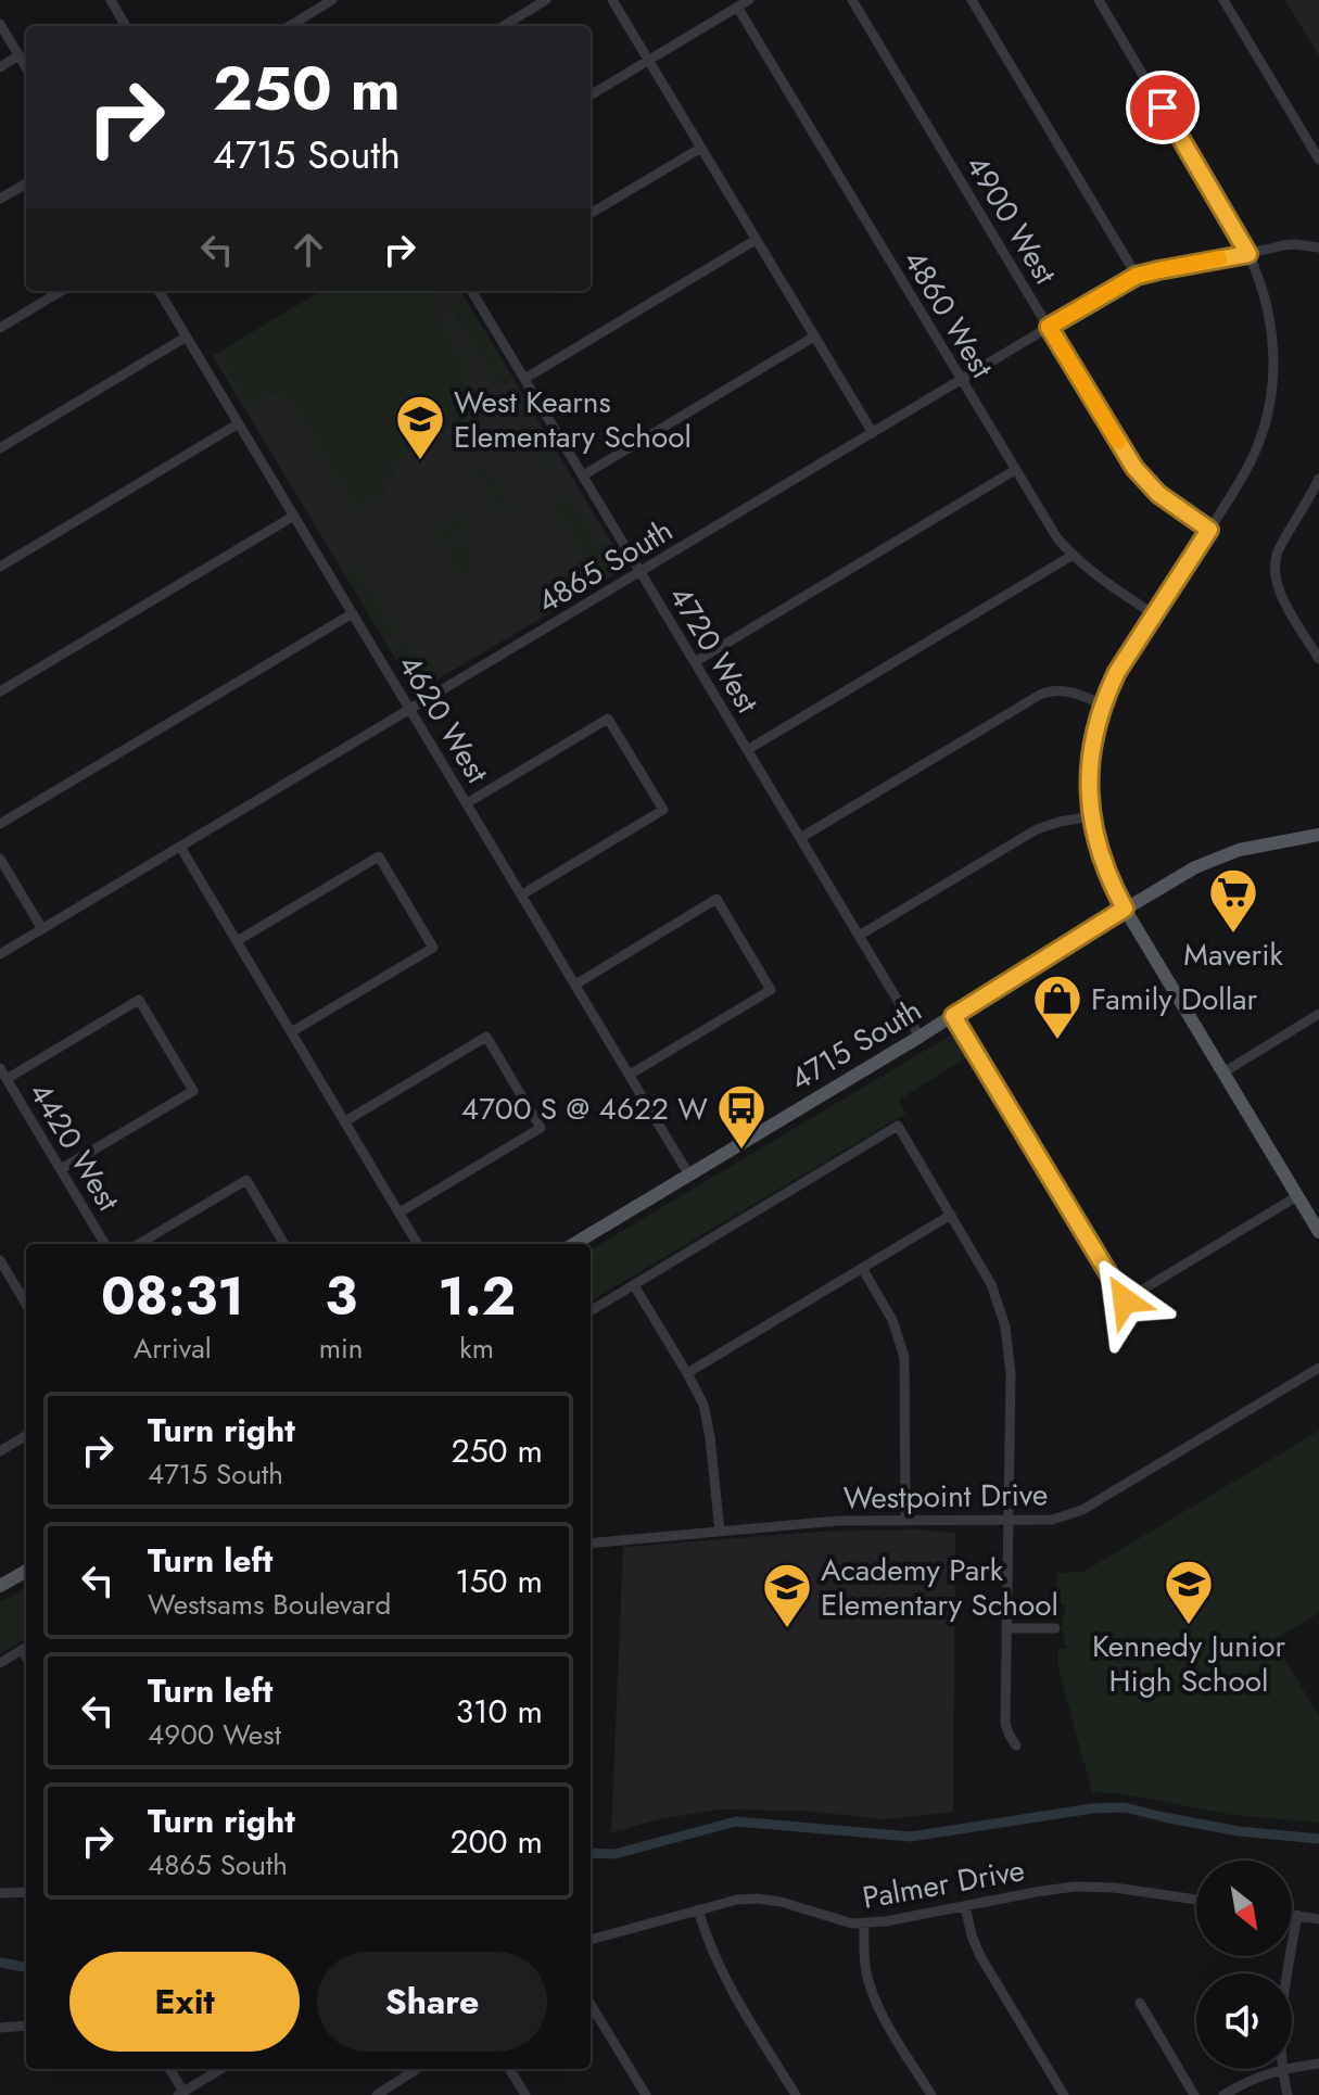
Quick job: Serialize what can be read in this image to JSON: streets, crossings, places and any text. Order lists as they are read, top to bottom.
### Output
{
  "streets": {
    "main road": ["4715 South"],
    "street": [
      "4900 West",
      "4860 West",
      "4865 South",
      "4720 West",
      "4620 West",
      "4420 West",
      "Westpoint Drive",
      "Palmer Drive"
    ]
  },
  "crossings": [
    ["4900 West", "4865 South"],
    ["4860 West", "4865 South"],
    ["4865 South", "4720 West"],
    ["4865 South", "4620 West"],
    ["4720 West", "4715 South"],
    ["4620 West", "4715 South"]
  ],
  "places": {
    "school or university": ["West Kearns Elementary School", "Kennedy Junior High School", "Academy Park Elementary School"],
    "supermarket": ["Maverik"],
    "shop": ["Family Dollar"],
    "bus stop": ["4700 S @ 4622 W"]
  },
  "north": "bottom right",
  "page": {
    "turn": ["250 m", "4715 South"],
    "eta": [
      "08:31",
      "Arrival",
      "3",
      "min",
      "1.2",
      "km"
    ],
    "list": [
      {
        "name": "Turn right",
        "note": "4715 South",
        "value": "250 m"
      },
      {
        "name": "Turn left",
        "note": "Westsams Boulevard",
        "value": "150 m"
      },
      {
        "name": "Turn left",
        "note": "4900 West",
        "value": "310 m"
      },
      {
        "name": "Turn right",
        "note": "4865 South",
        "value": "200 m"
      }
    ],
    "buttons": ["Exit", "Share"]
  }
}
